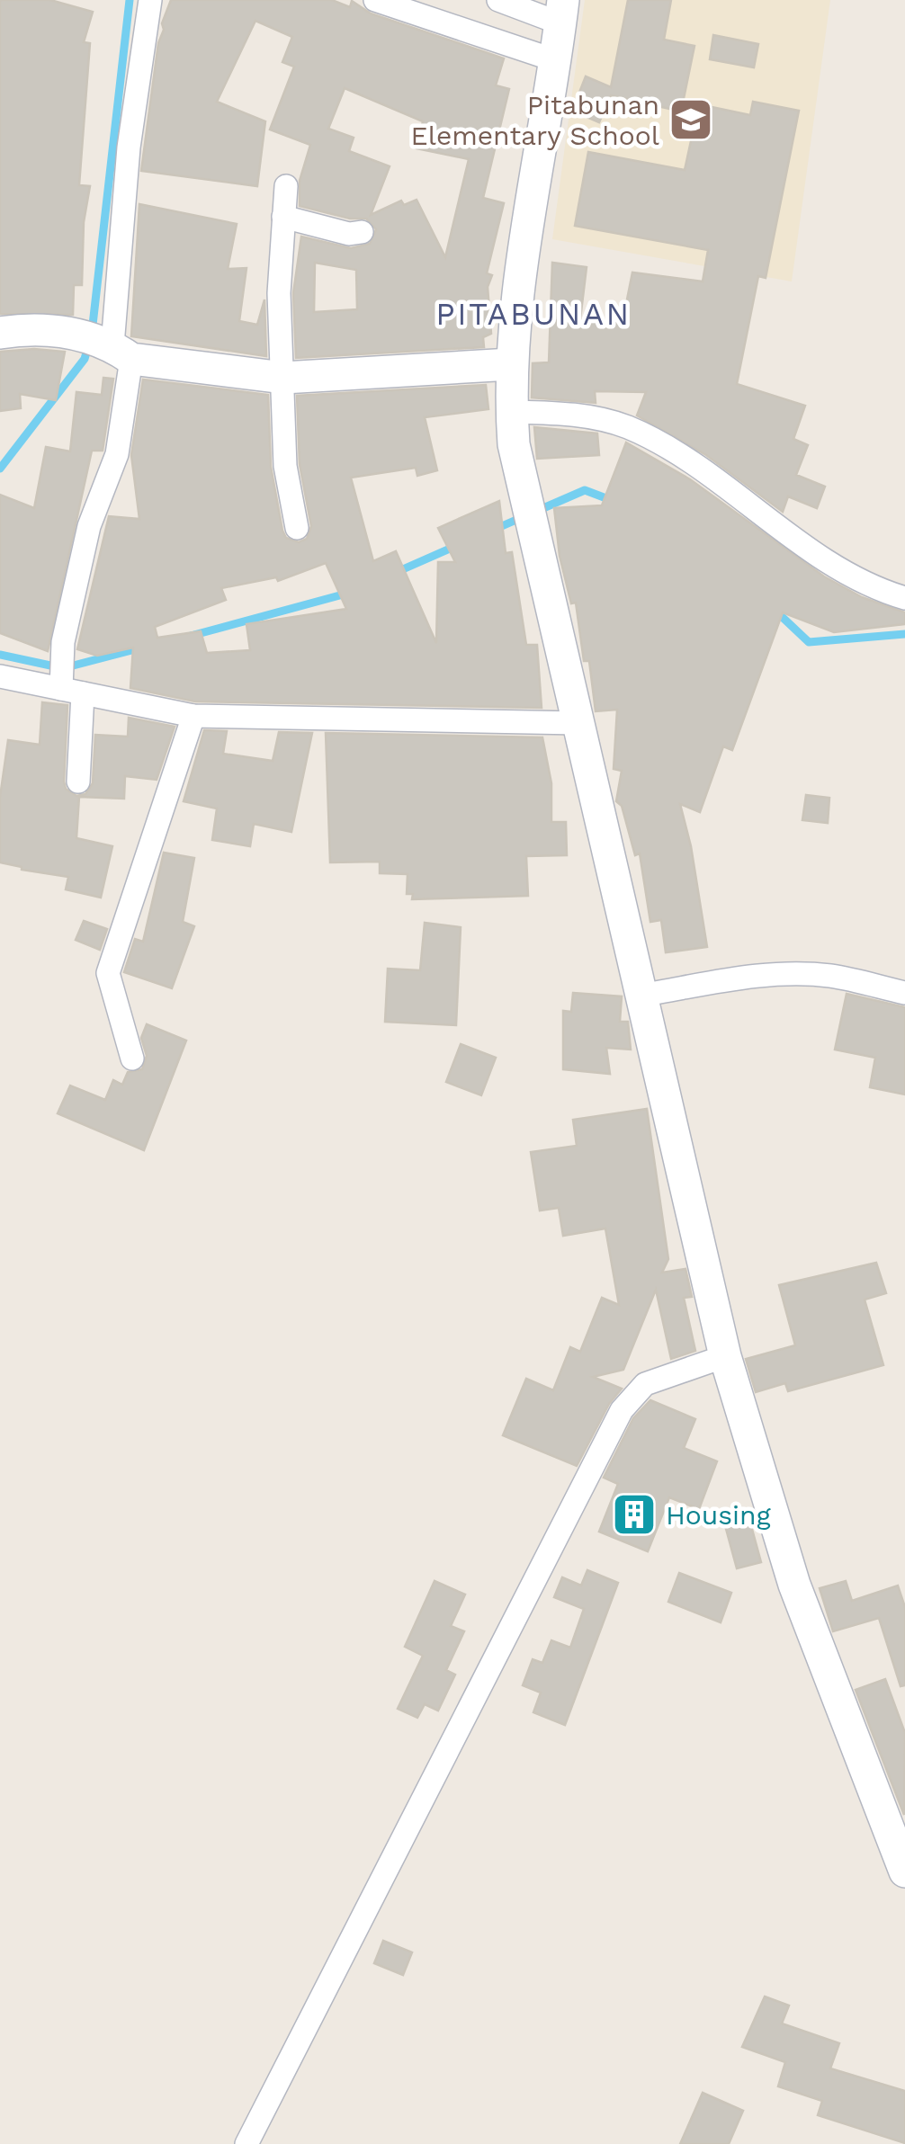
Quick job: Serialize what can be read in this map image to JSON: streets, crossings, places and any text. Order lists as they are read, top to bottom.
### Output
{
  "districts": ["PITABUNAN"],
  "places": {
    "school or university": ["Pitabunan Elementary School"],
    "building": ["Housing"]
  }
}
